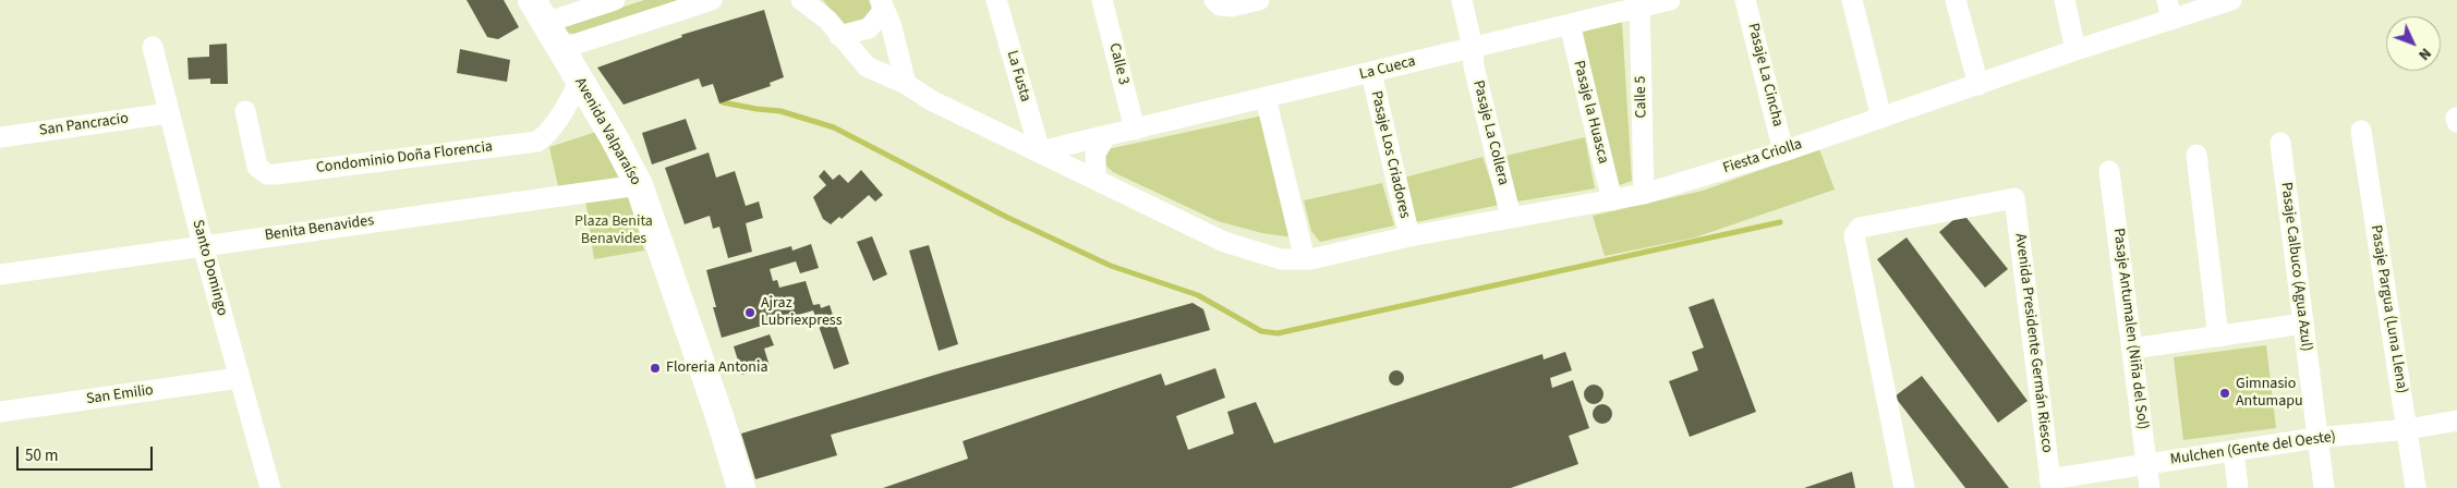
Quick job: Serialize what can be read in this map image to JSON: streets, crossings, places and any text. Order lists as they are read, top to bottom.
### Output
{
  "streets": {
    "main road": ["Avenida Valparaíso"],
    "street": [
      "Calle 3",
      "La Cueca",
      "Pasaje La Cincha",
      "La Fusta",
      "Calle 5",
      "Pasaje la Huasca",
      "San Pancracio",
      "Pasaje La Collera",
      "Pasaje Los Criadores",
      "Fiesta Criolla",
      "Condominio Doña Florencia",
      "Benita Benavides",
      "Pasaje Calbuco (Agua Azul)",
      "Santo Domingo",
      "Pasaje Pargua (Luna Llena)",
      "Pasaje Antumalen (Niña del Sol)",
      "Avenida Presidente Germán Riesco",
      "San Emilio",
      "Mulchen (Gente del Oeste)"
    ]
  },
  "crossings": [
    ["Calle 3", "La Cueca"],
    ["La Cueca", "La Fusta"],
    ["La Cueca", "Calle 5"],
    ["La Cueca", "Pasaje la Huasca"],
    ["La Cueca", "Pasaje La Collera"],
    ["La Cueca", "Pasaje Los Criadores"],
    ["La Cueca", "Fiesta Criolla"],
    ["Pasaje La Cincha", "Fiesta Criolla"],
    ["La Fusta", "Fiesta Criolla"],
    ["Calle 5", "Fiesta Criolla"],
    ["Pasaje la Huasca", "Fiesta Criolla"],
    ["San Pancracio", "Santo Domingo"],
    ["Avenida Valparaíso", "Condominio Doña Florencia"],
    ["Avenida Valparaíso", "Benita Benavides"],
    ["Pasaje La Collera", "Fiesta Criolla"],
    ["Pasaje Los Criadores", "Fiesta Criolla"],
    ["Benita Benavides", "Santo Domingo"],
    ["Pasaje Calbuco (Agua Azul)", "Mulchen (Gente del Oeste)"],
    ["Santo Domingo", "San Emilio"],
    ["Pasaje Pargua (Luna Llena)", "Mulchen (Gente del Oeste)"],
    ["Pasaje Antumalen (Niña del Sol)", "Mulchen (Gente del Oeste)"],
    ["Avenida Presidente Germán Riesco", "Mulchen (Gente del Oeste)"]
  ],
  "parks": ["Plaza Benita Benavides"],
  "places": ["Ajraz Lubriexpress", "Floreria Antonia", "Gimnasio Antumapu"],
  "scale_bar": "50 m",
  "north": "bottom right"
}
